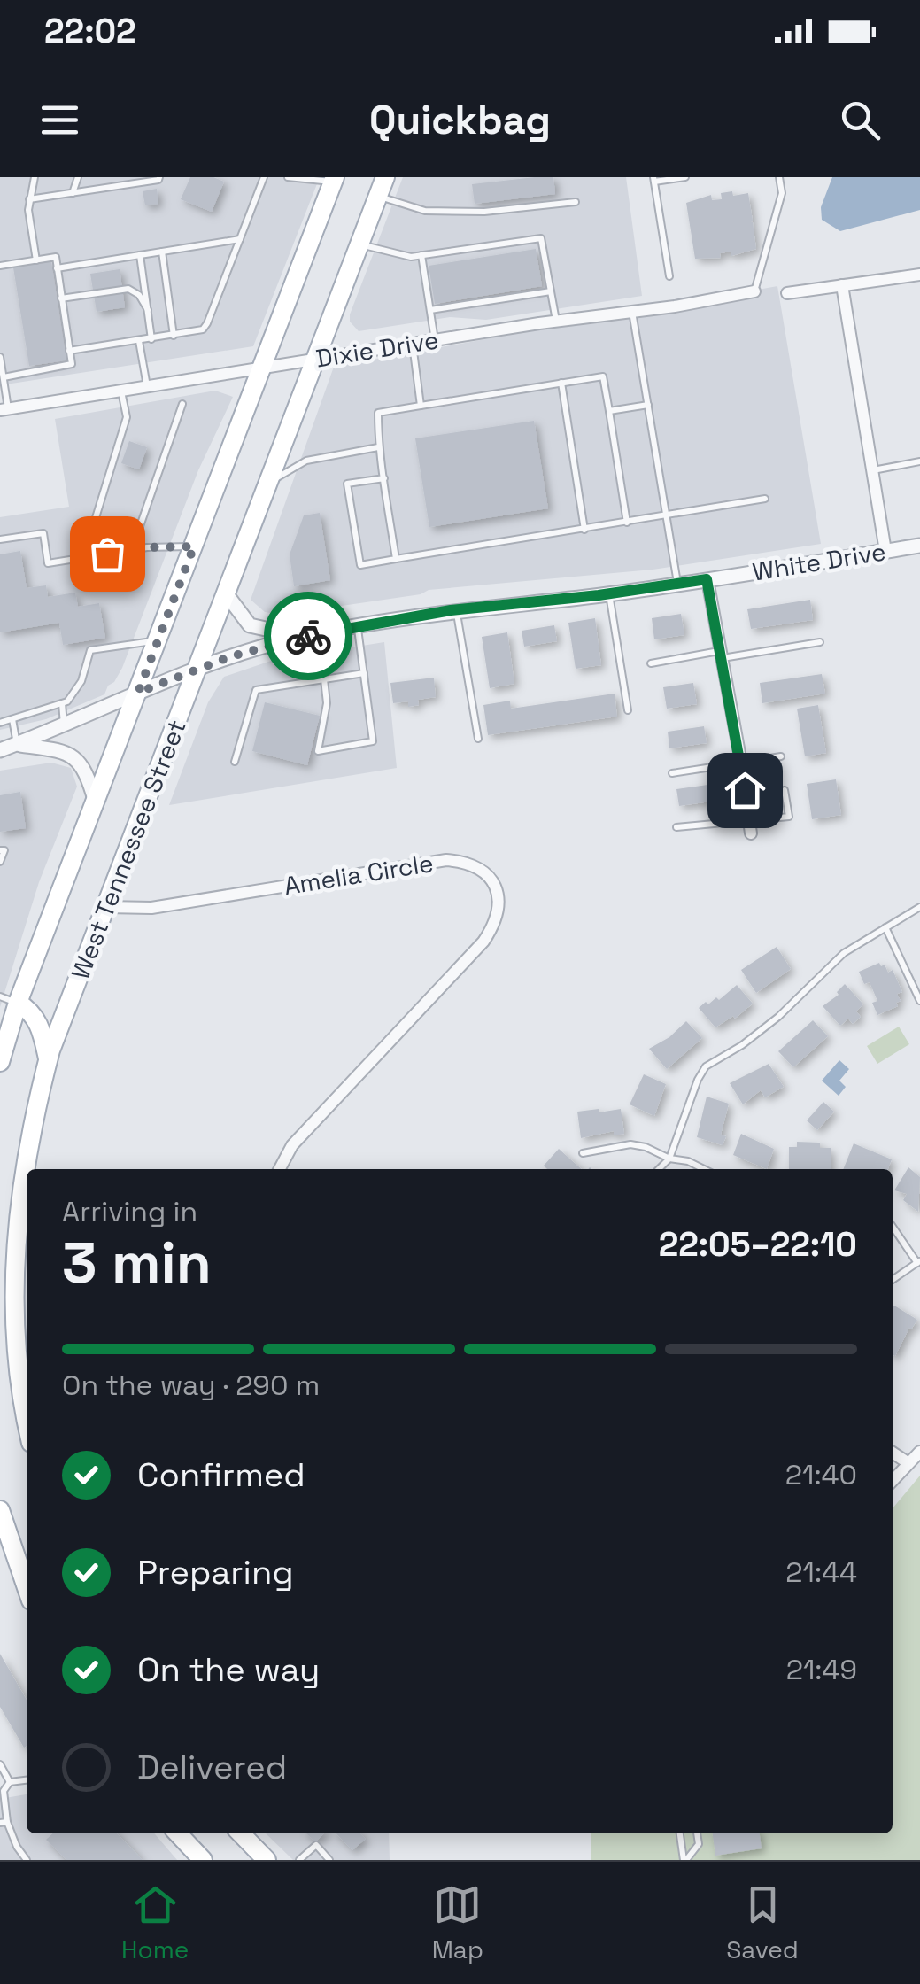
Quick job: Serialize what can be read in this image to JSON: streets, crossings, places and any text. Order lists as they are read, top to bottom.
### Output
{
  "streets": {
    "main road": ["West Tennessee Street"],
    "street": ["Dixie Drive", "White Drive", "Amelia Circle"]
  },
  "crossings": [
    ["Dixie Drive", "West Tennessee Street"],
    ["White Drive", "West Tennessee Street"],
    ["West Tennessee Street", "Amelia Circle"]
  ],
  "page": {
    "status": "22:02",
    "header": "Quickbag",
    "heading": ["3 min", "Arriving in", "22:05–22:10"],
    "bar": "On the way · 290 m",
    "list": [
      ["Confirmed", "21:40"],
      ["Preparing", "21:44"],
      ["On the way", "21:49"],
      "Delivered"
    ],
    "tabs": ["Home", "Map", "Saved"]
  }
}
